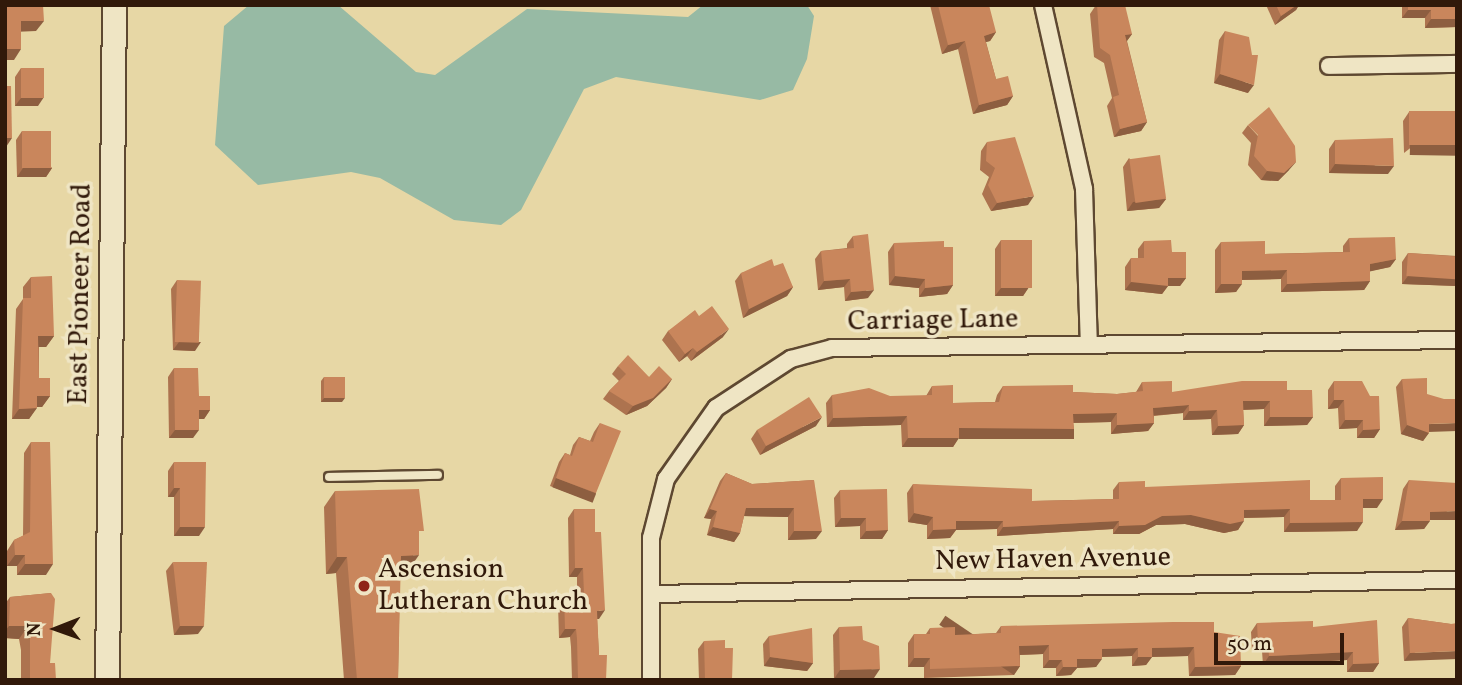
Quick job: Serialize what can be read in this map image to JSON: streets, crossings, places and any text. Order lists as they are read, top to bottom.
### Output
{
  "streets": {
    "main road": ["East Pioneer Road"],
    "street": ["Carriage Lane", "New Haven Avenue"]
  },
  "crossings": [
    ["Carriage Lane", "New Haven Avenue"]
  ],
  "places": ["Ascension Lutheran Church"],
  "scale_bar": "50 m",
  "north": "left"
}
